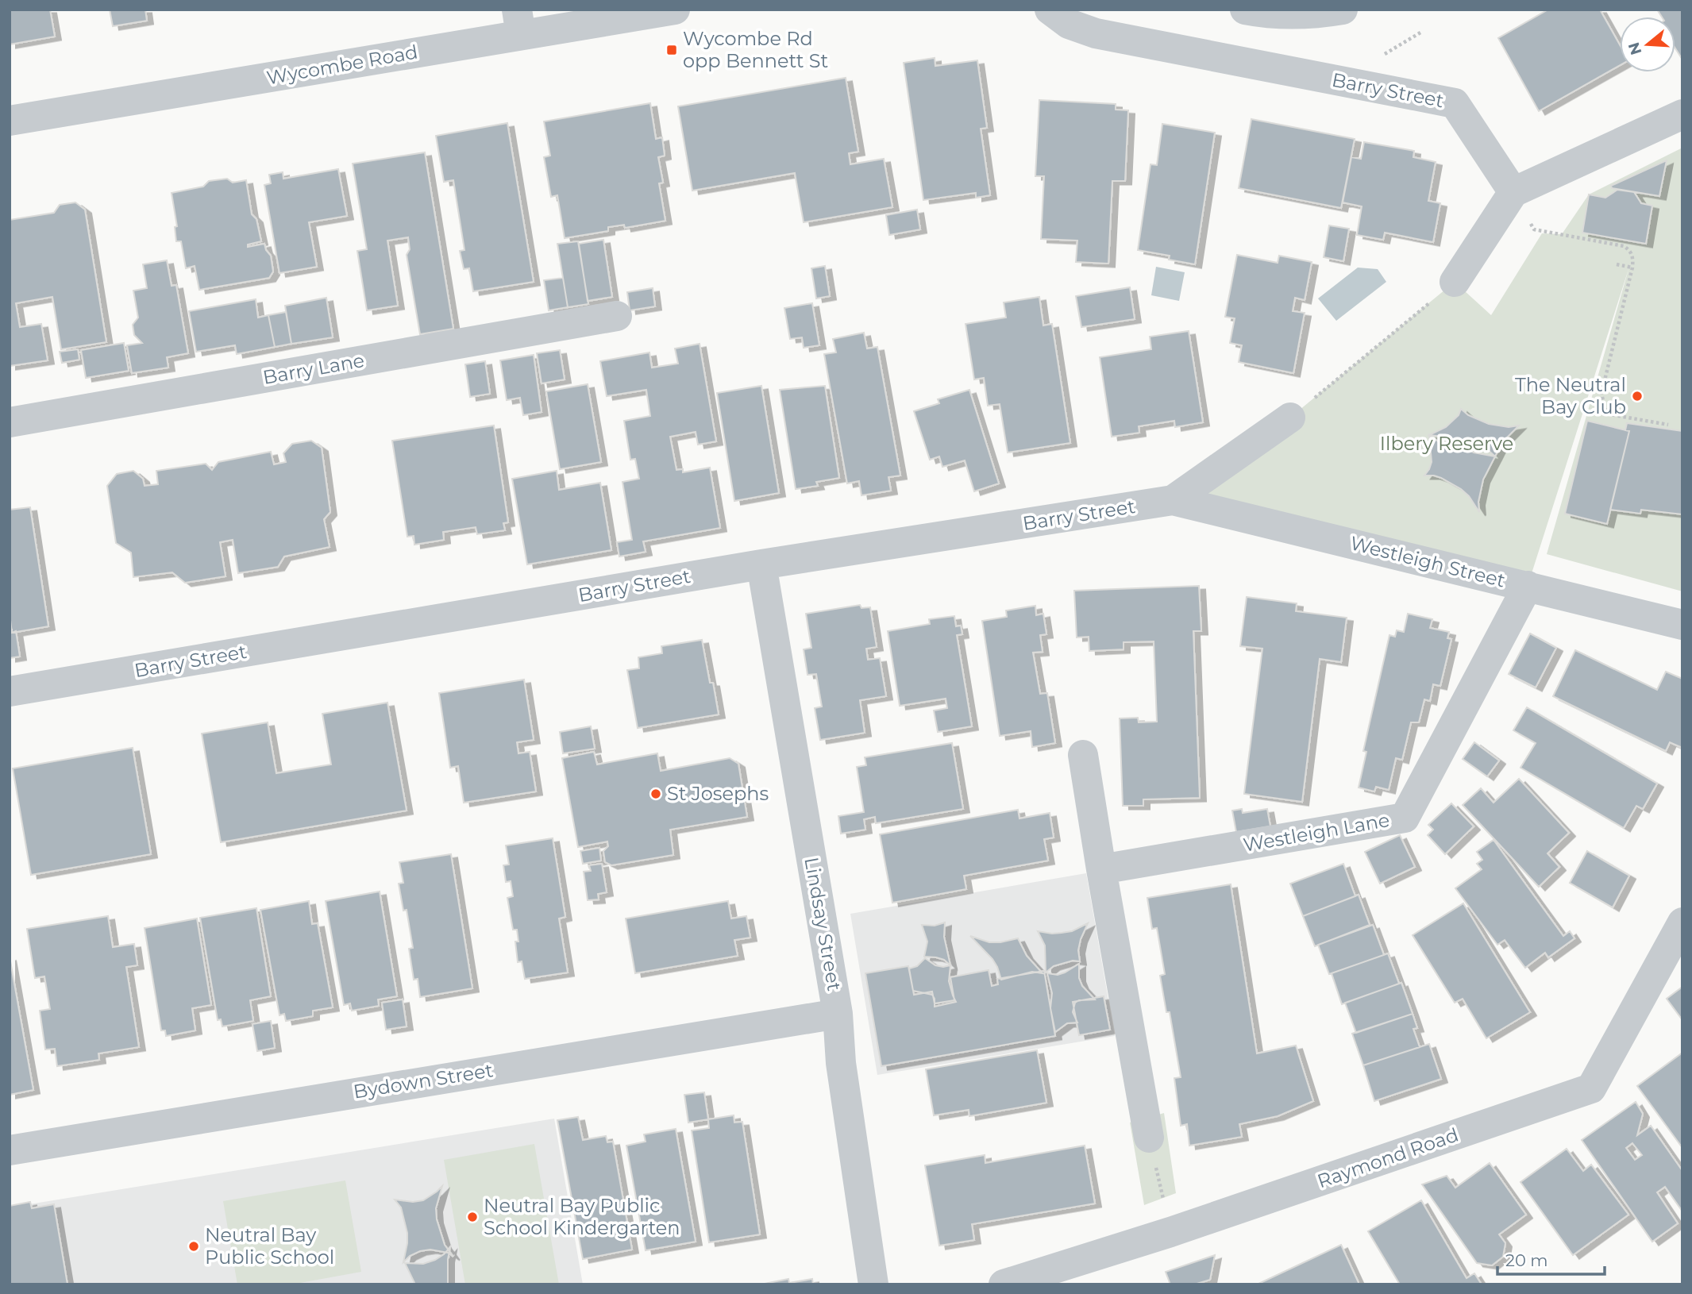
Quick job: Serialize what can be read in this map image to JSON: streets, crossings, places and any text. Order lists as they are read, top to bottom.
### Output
{
  "streets": {
    "street": [
      "Wycombe Road",
      "Barry Street",
      "Barry Lane",
      "Westleigh Street",
      "Westleigh Lane",
      "Lindsay Street",
      "Bydown Street",
      "Raymond Road"
    ]
  },
  "crossings": [
    ["Barry Street", "Westleigh Street"],
    ["Barry Street", "Lindsay Street"],
    ["Westleigh Street", "Westleigh Lane"],
    ["Lindsay Street", "Bydown Street"]
  ],
  "parks": ["Ilbery Reserve"],
  "places": {
    "transit": ["Wycombe Rd opp Bennett St"],
    "other": [
      "The Neutral Bay Club",
      "St Josephs",
      "Neutral Bay Public School Kindergarten",
      "Neutral Bay Public School"
    ]
  },
  "scale_bar": "20 m",
  "north": "left"
}
